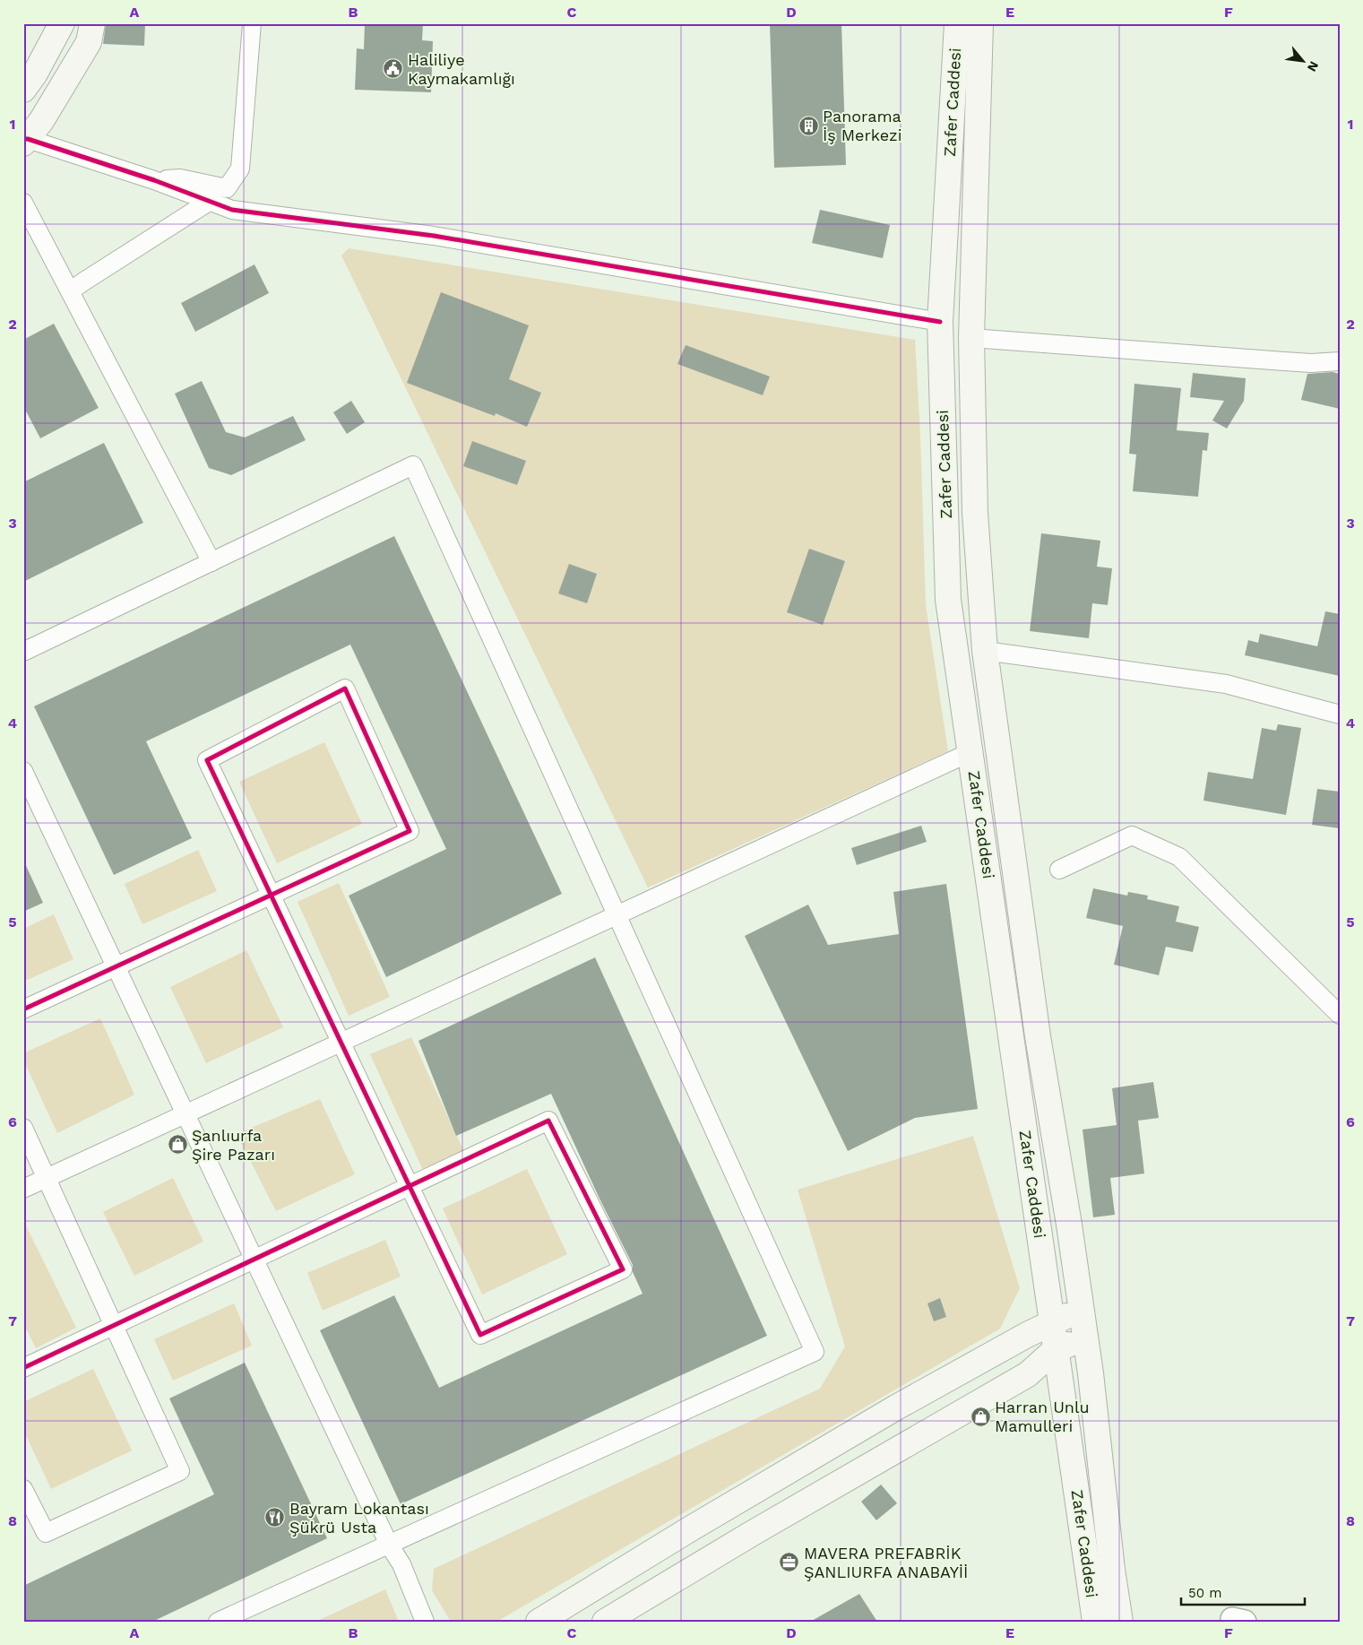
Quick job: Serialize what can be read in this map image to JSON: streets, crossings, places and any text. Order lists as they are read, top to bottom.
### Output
{
  "streets": {
    "main road": ["Zafer Caddesi"]
  },
  "places": {
    "public building": ["Haliliye Kaymakamlığı"],
    "building": ["Panorama İş Merkezi"],
    "shop": ["Şanlıurfa Şire Pazarı", "Harran Unlu Mamulleri"],
    "restaurant": ["Bayram Lokantası Şükrü Usta"],
    "office": ["MAVERA PREFABRİK ŞANLIURFA ANABAYİİ"]
  },
  "scale_bar": "50 m",
  "north": "bottom right",
  "grid": {
    "columns": [
      "A",
      "B",
      "C",
      "D",
      "E",
      "F"
    ],
    "rows": [
      "1",
      "2",
      "3",
      "4",
      "5",
      "6",
      "7",
      "8"
    ]
  }
}
